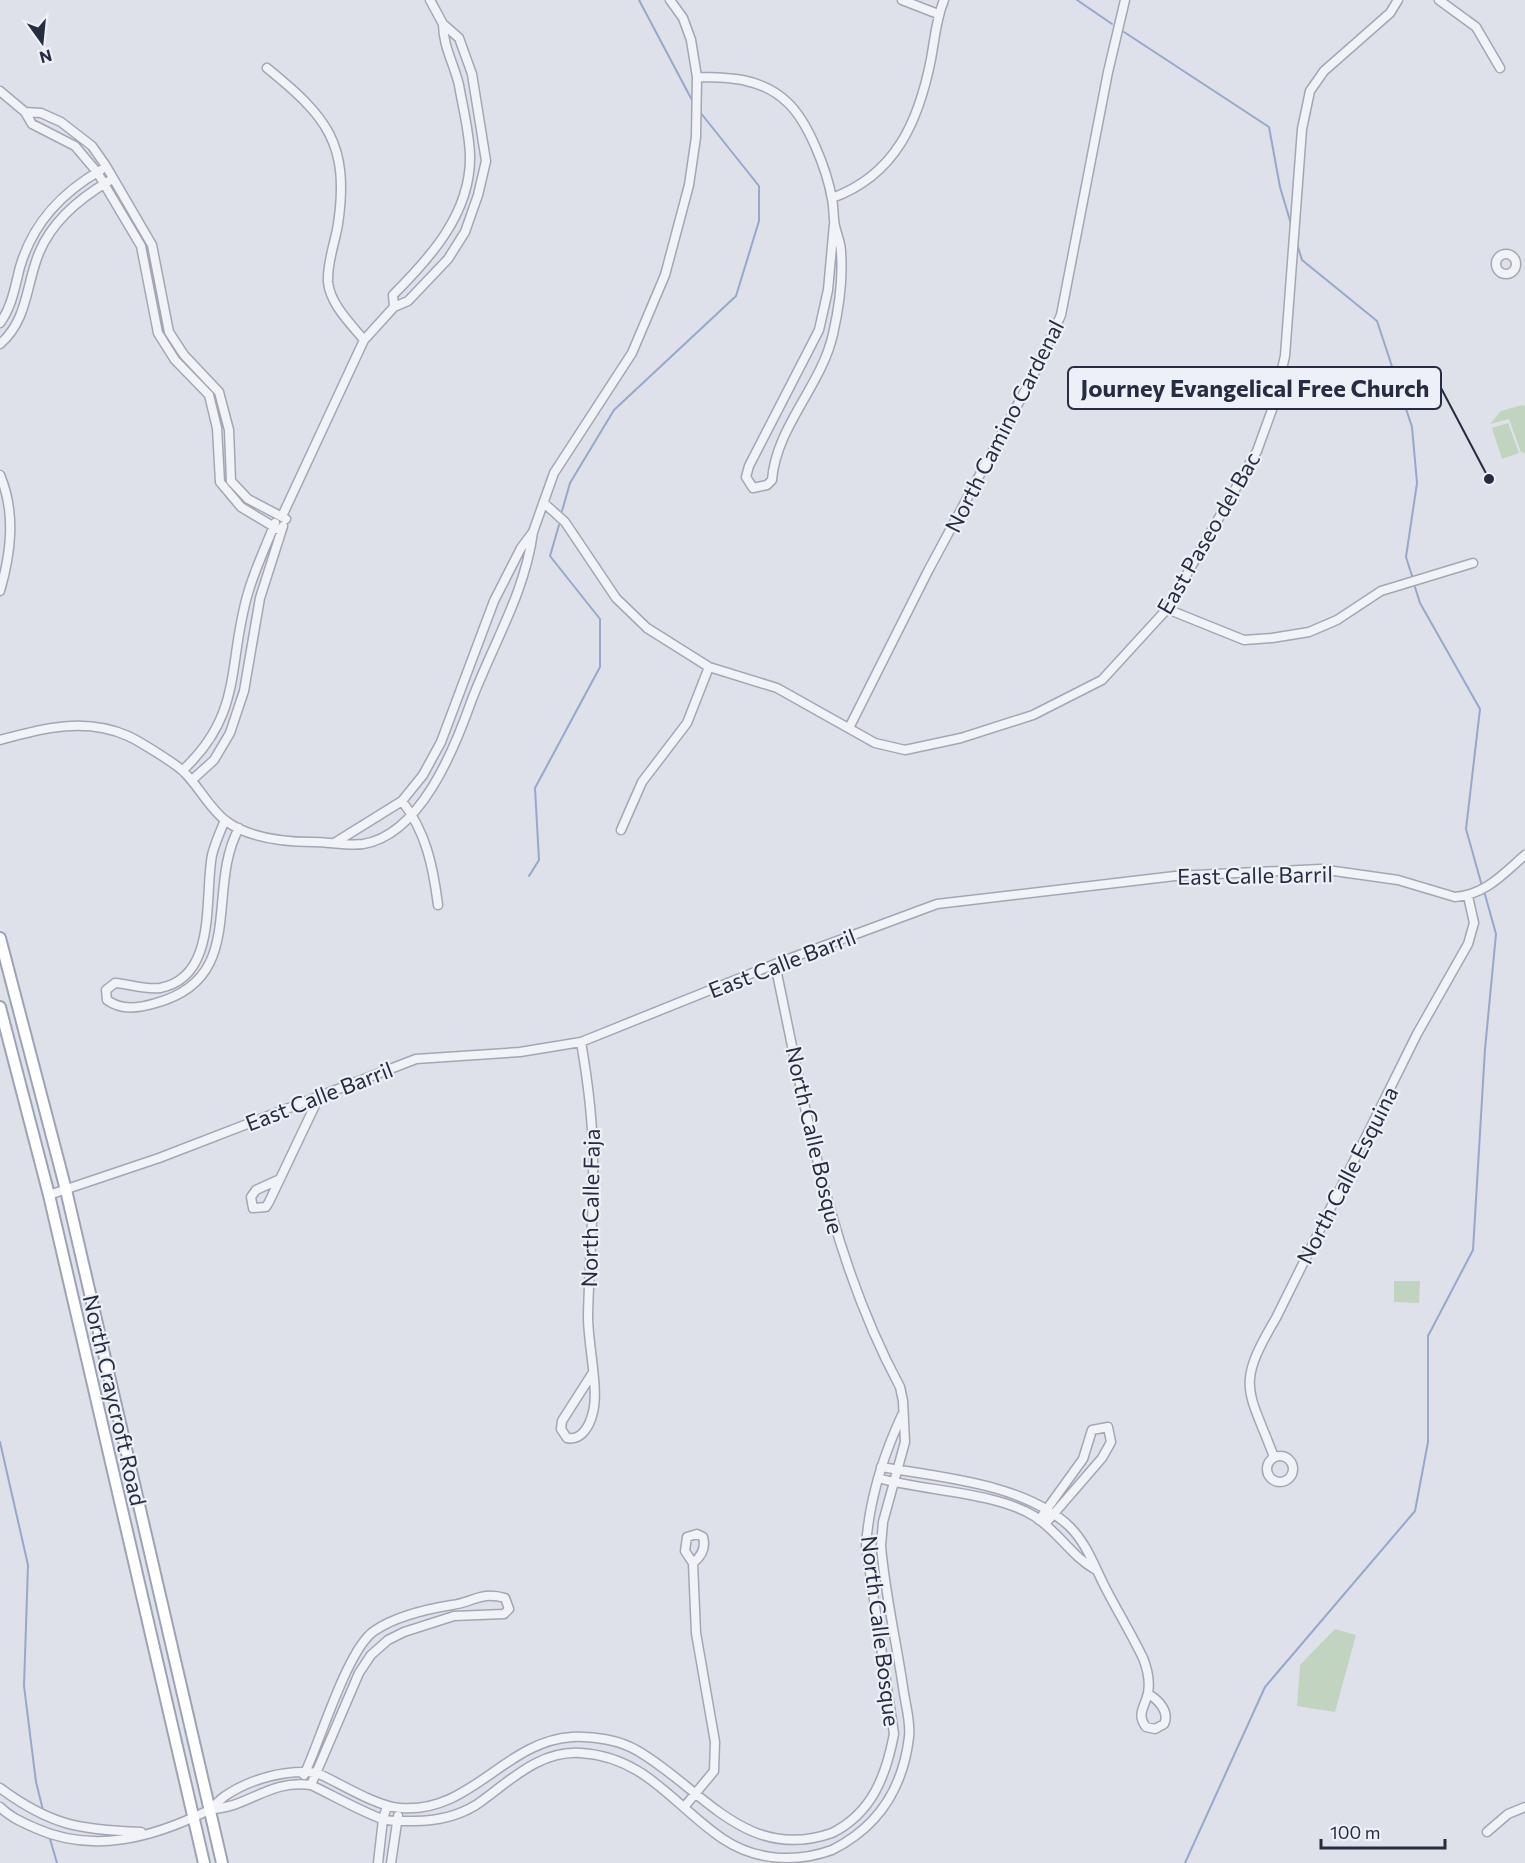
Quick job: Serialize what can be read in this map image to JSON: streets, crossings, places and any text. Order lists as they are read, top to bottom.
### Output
{
  "streets": {
    "main road": ["North Craycroft Road"],
    "street": [
      "North Camino Cardenal",
      "East Paseo del Bac",
      "East Calle Barril",
      "North Calle Bosque",
      "North Calle Esquina",
      "North Calle Faja"
    ]
  },
  "crossings": [
    ["North Camino Cardenal", "East Paseo del Bac"],
    ["East Calle Barril", "North Calle Bosque"],
    ["East Calle Barril", "North Calle Esquina"],
    ["East Calle Barril", "North Calle Faja"],
    ["East Calle Barril", "North Craycroft Road"]
  ],
  "places": ["Journey Evangelical Free Church"],
  "scale_bar": "100 m",
  "north": "bottom"
}
